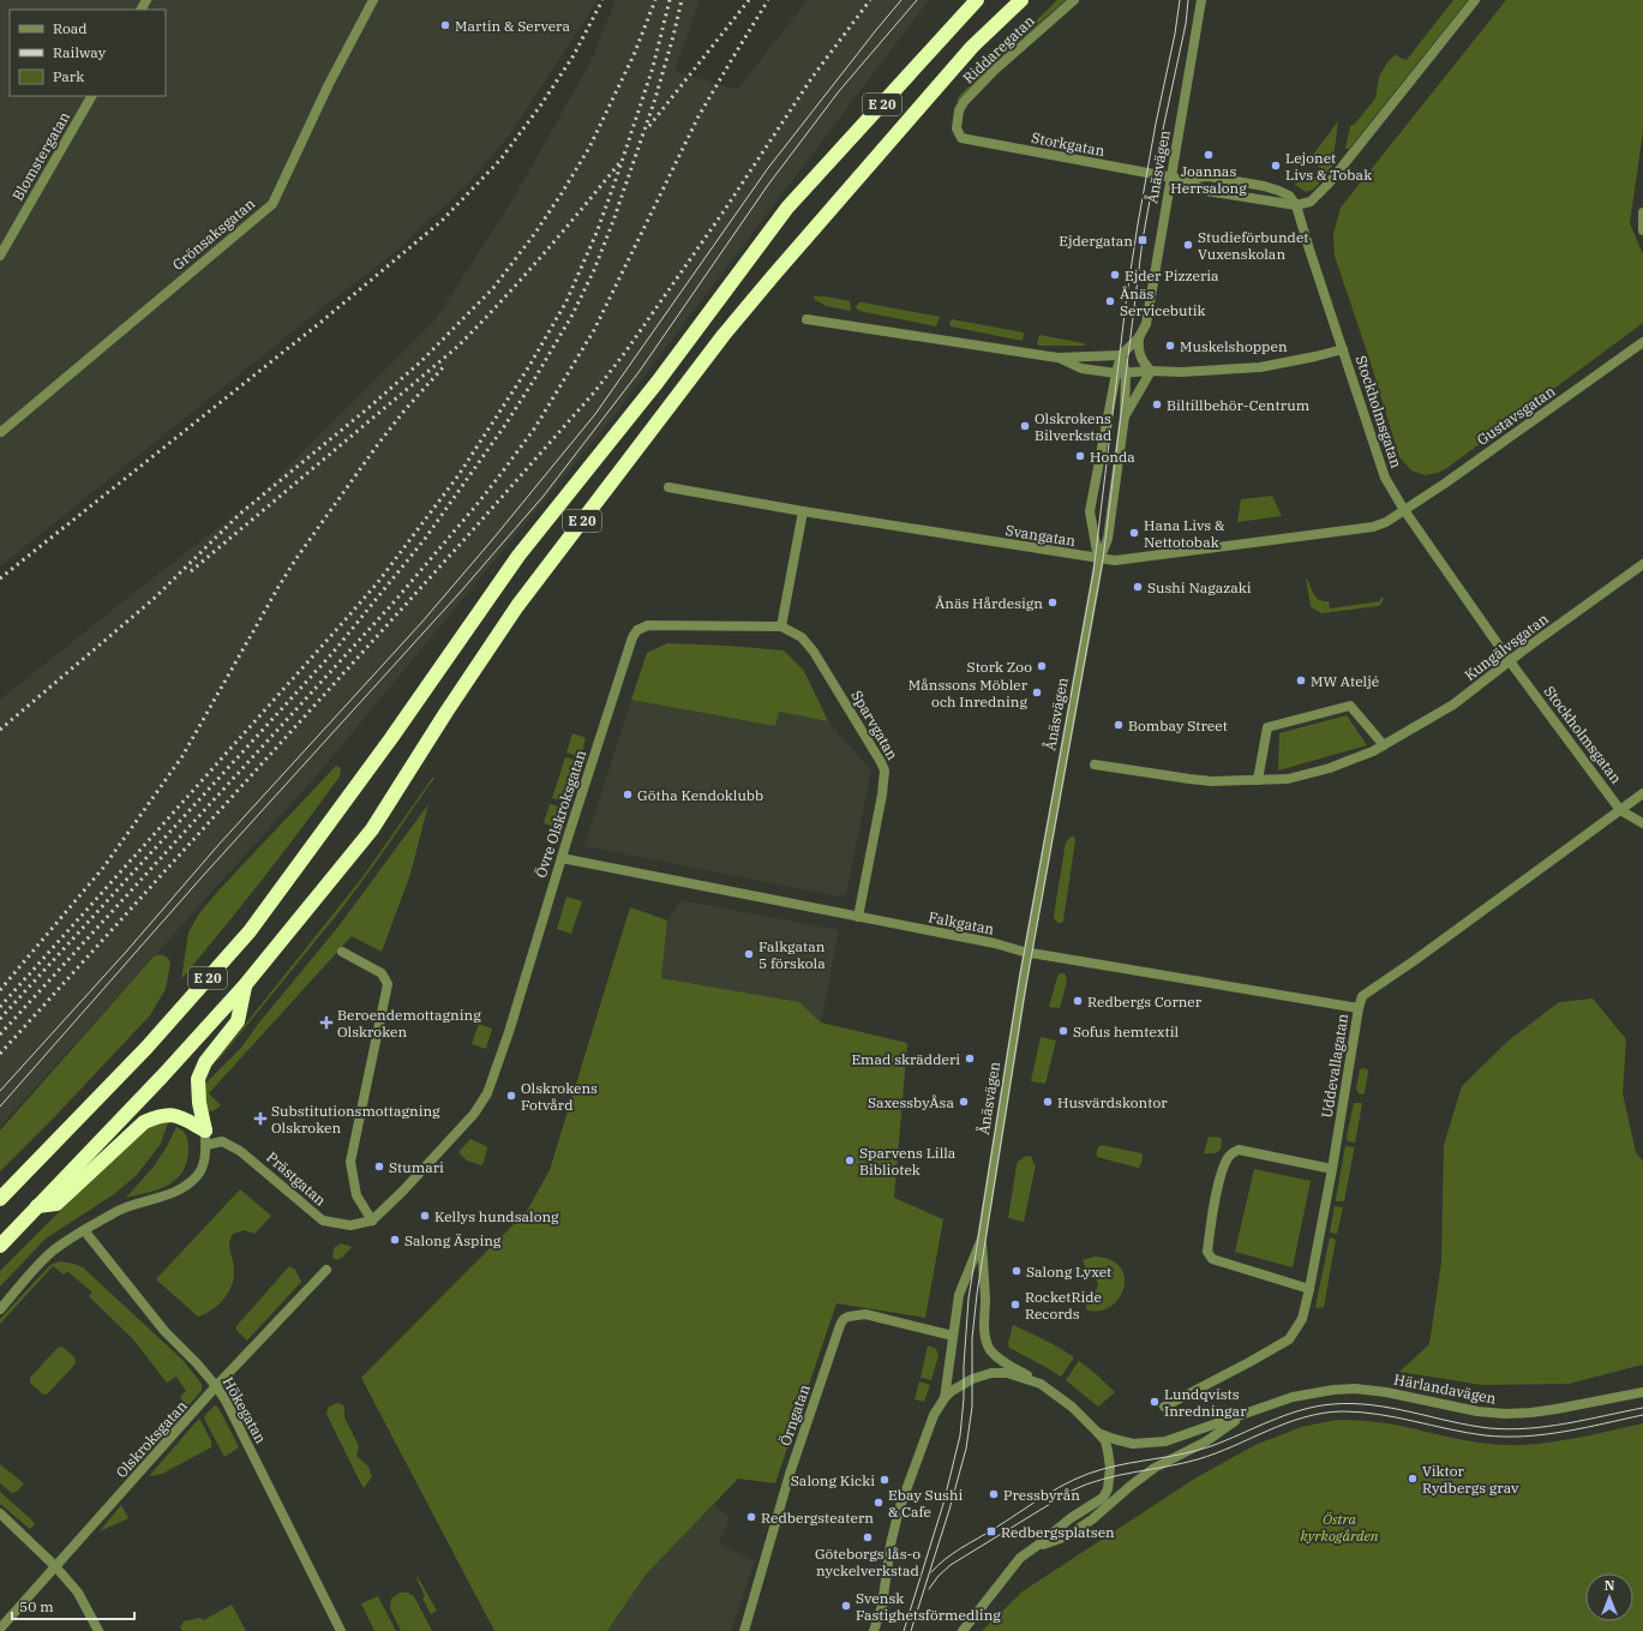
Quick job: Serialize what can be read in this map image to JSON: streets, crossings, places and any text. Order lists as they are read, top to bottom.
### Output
{
  "streets": {
    "highway": ["E 20"],
    "street": [
      "Riddaregatan",
      "Storkgatan",
      "Blomstergatan",
      "Ånäsvägen",
      "Grönsaksgatan",
      "Stockholmsgatan",
      "Gustavsgatan",
      "Svangatan",
      "Kungälvsgatan",
      "Sparvgatan",
      "Övre Olskroksgatan",
      "Falkgatan",
      "Uddevallagatan",
      "Prästgatan",
      "Härlandavägen",
      "Hökegatan",
      "Örngatan",
      "Olskroksgatan"
    ]
  },
  "crossings": [
    ["Riddaregatan", "Storkgatan"],
    ["Storkgatan", "Ånäsvägen"],
    ["Storkgatan", "Stockholmsgatan"],
    ["Ånäsvägen", "Svangatan"],
    ["Ånäsvägen", "Falkgatan"],
    ["Ånäsvägen", "Örngatan"],
    ["Stockholmsgatan", "Gustavsgatan"],
    ["Stockholmsgatan", "Svangatan"],
    ["Stockholmsgatan", "Kungälvsgatan"],
    ["Stockholmsgatan", "Uddevallagatan"],
    ["Gustavsgatan", "Svangatan"],
    ["Sparvgatan", "Övre Olskroksgatan"],
    ["Sparvgatan", "Falkgatan"],
    ["Övre Olskroksgatan", "Falkgatan"],
    ["Övre Olskroksgatan", "Prästgatan"],
    ["Falkgatan", "Uddevallagatan"],
    ["Hökegatan", "Olskroksgatan"]
  ],
  "parks": ["Östra kyrkogården"],
  "places": {
    "other": [
      "Martin & Servera",
      "Joannas Herrsalong",
      "Lejonet Livs & Tobak",
      "Studieförbundet Vuxenskolan",
      "Ejder Pizzeria",
      "Ånäs Servicebutik",
      "Muskelshoppen",
      "Biltillbehör-Centrum",
      "Olskrokens Bilverkstad",
      "Honda",
      "Hana Livs & Nettotobak",
      "Sushi Nagazaki",
      "Ånäs Hårdesign",
      "Stork Zoo",
      "MW Ateljé",
      "Månssons Möbler och Inredning",
      "Bombay Street",
      "Götha Kendoklubb",
      "Falkgatan 5 förskola",
      "Redbergs Corner",
      "Sofus hemtextil",
      "Emad skrädderi",
      "Olskrokens Fotvård",
      "SaxessbyÅsa",
      "Husvärdskontor",
      "Sparvens Lilla Bibliotek",
      "Stumari",
      "Kellys hundsalong",
      "Salong Äsping",
      "Salong Lyxet",
      "RocketRide Records",
      "Lundqvists Inredningar",
      "Viktor Rydbergs grav",
      "Salong Kicki",
      "Pressbyrån",
      "Ebay Sushi & Cafe",
      "Redbergsteatern",
      "Göteborgs lås-o nyckelverkstad",
      "Svensk Fastighetsförmedling"
    ],
    "transit": ["Ejdergatan", "Redbergsplatsen"],
    "health": ["Beroendemottagning Olskroken", "Substitutionsmottagning Olskroken"]
  },
  "legend": ["Road", "Railway", "Park"],
  "scale_bar": "50 m",
  "north": "top"
}
